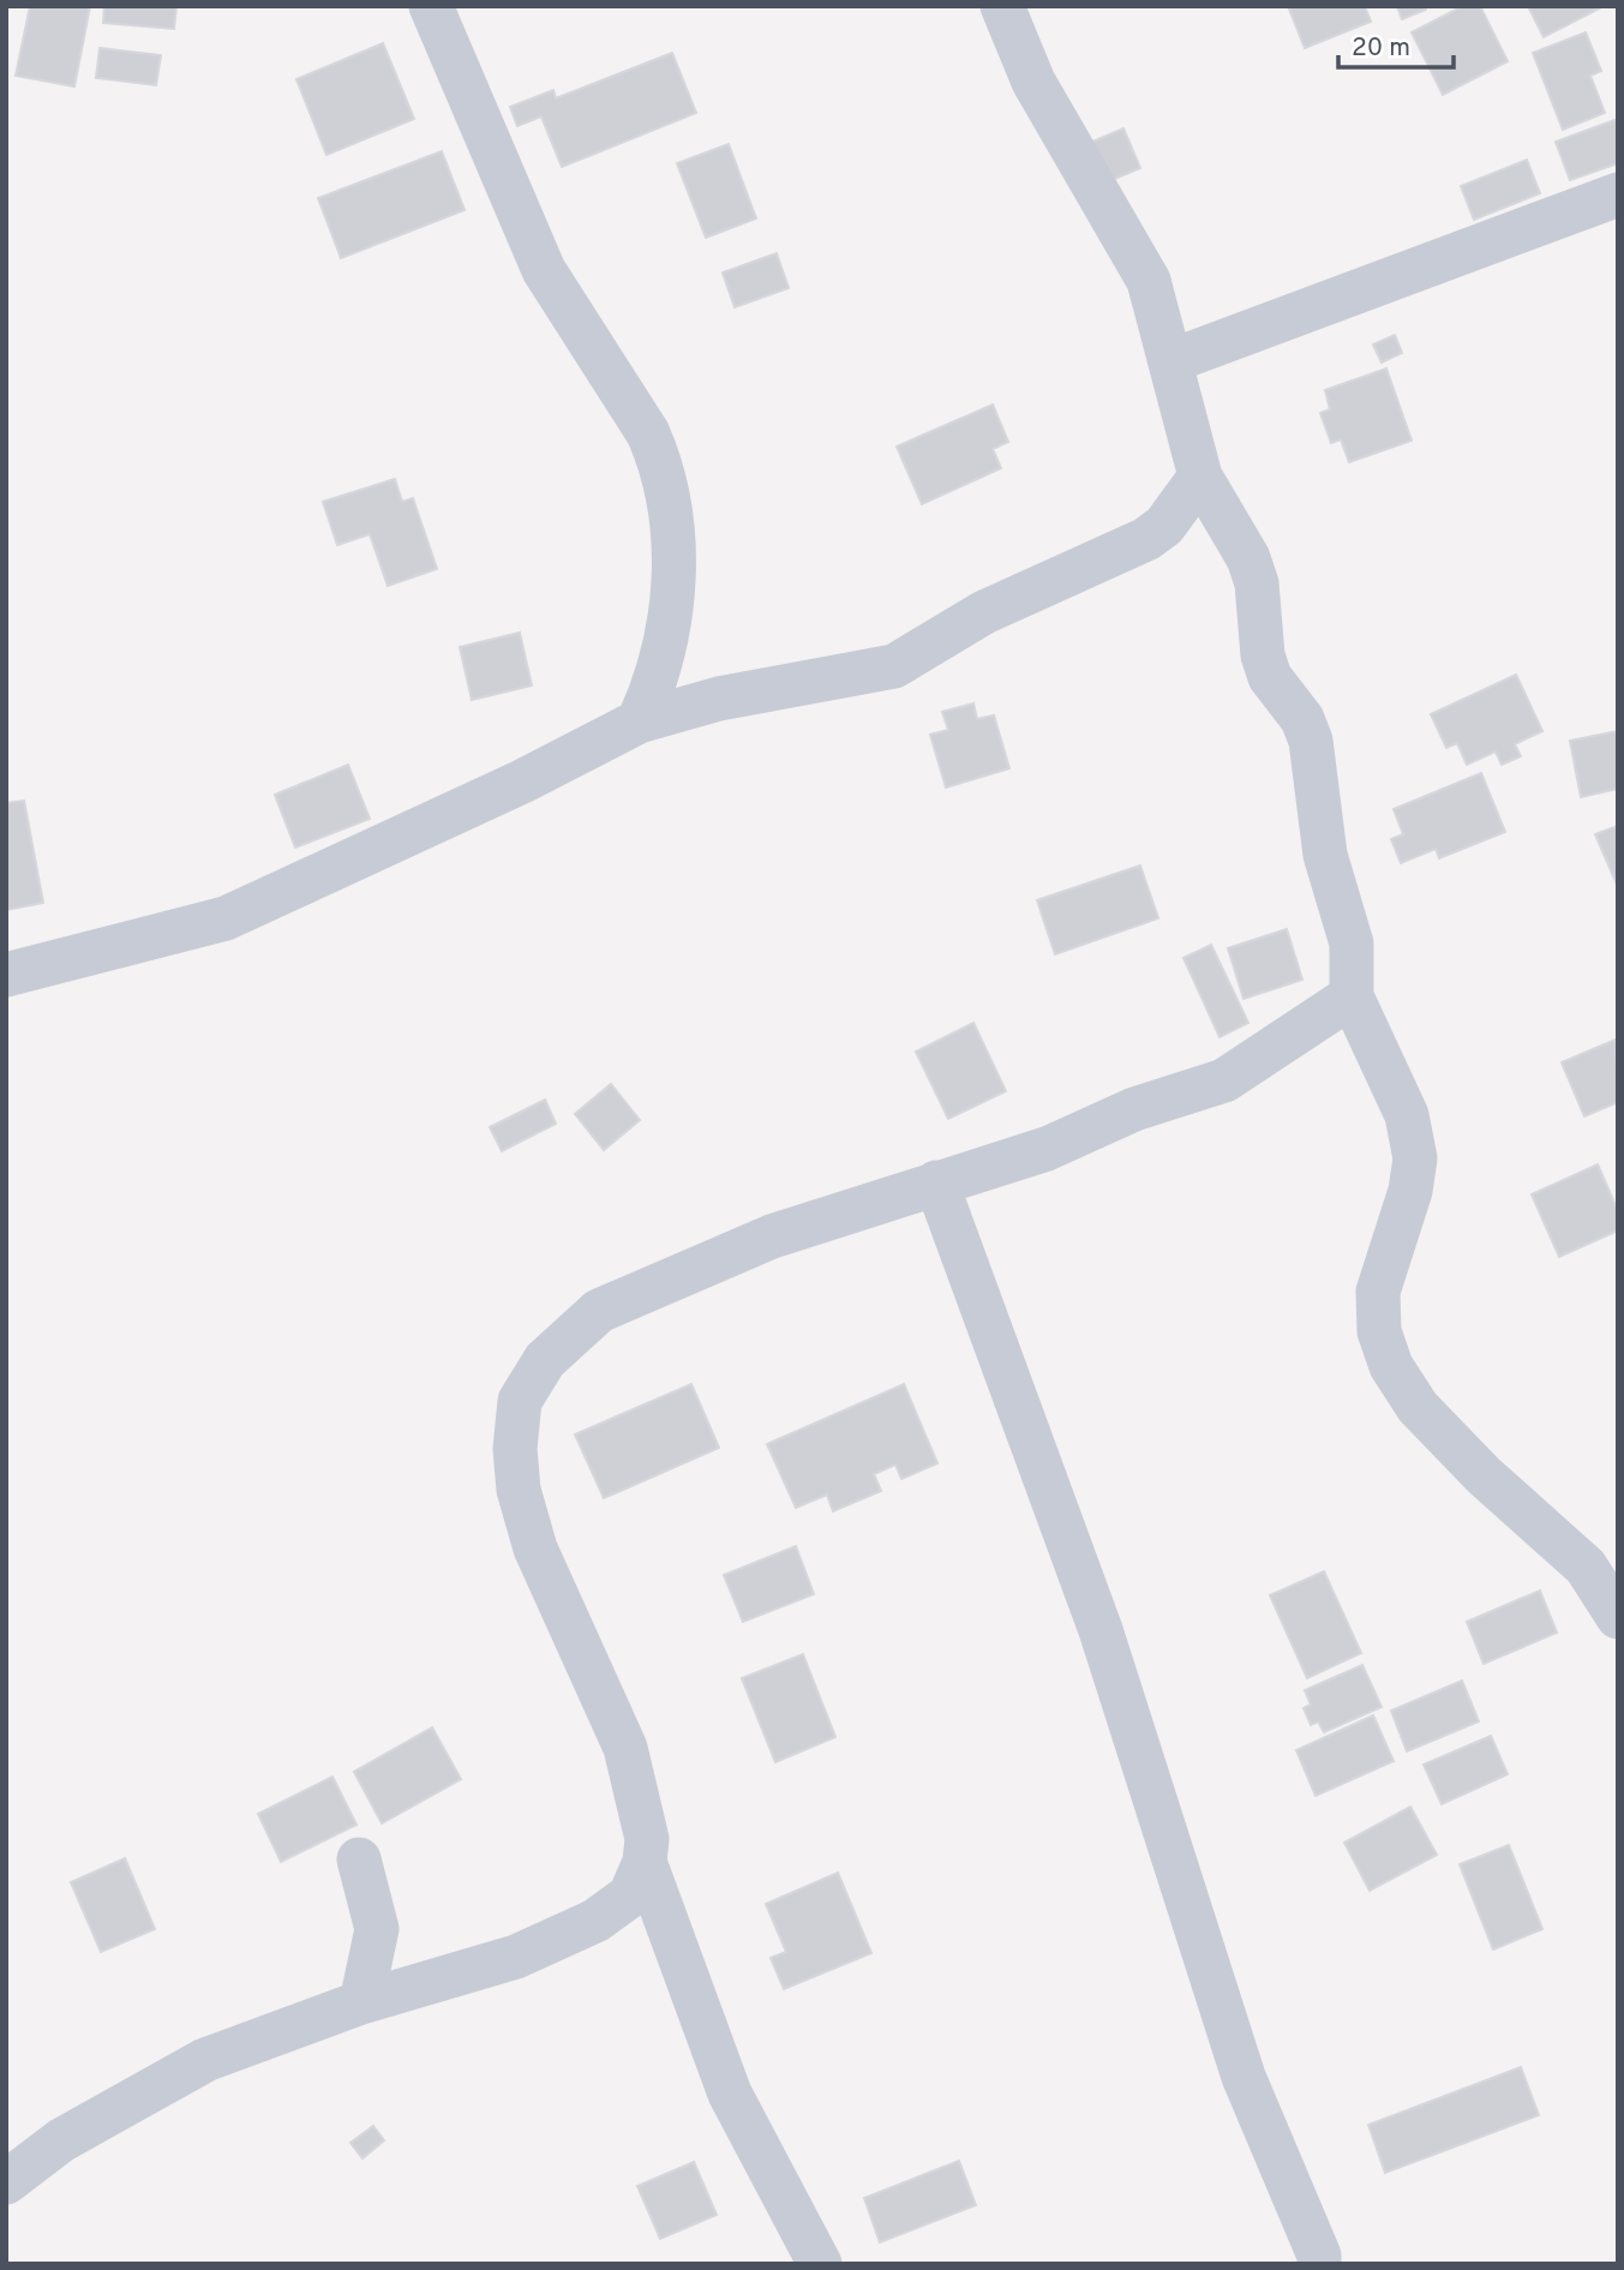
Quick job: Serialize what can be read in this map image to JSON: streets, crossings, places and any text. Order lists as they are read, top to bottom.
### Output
{
  "scale_bar": "20 m"
}
